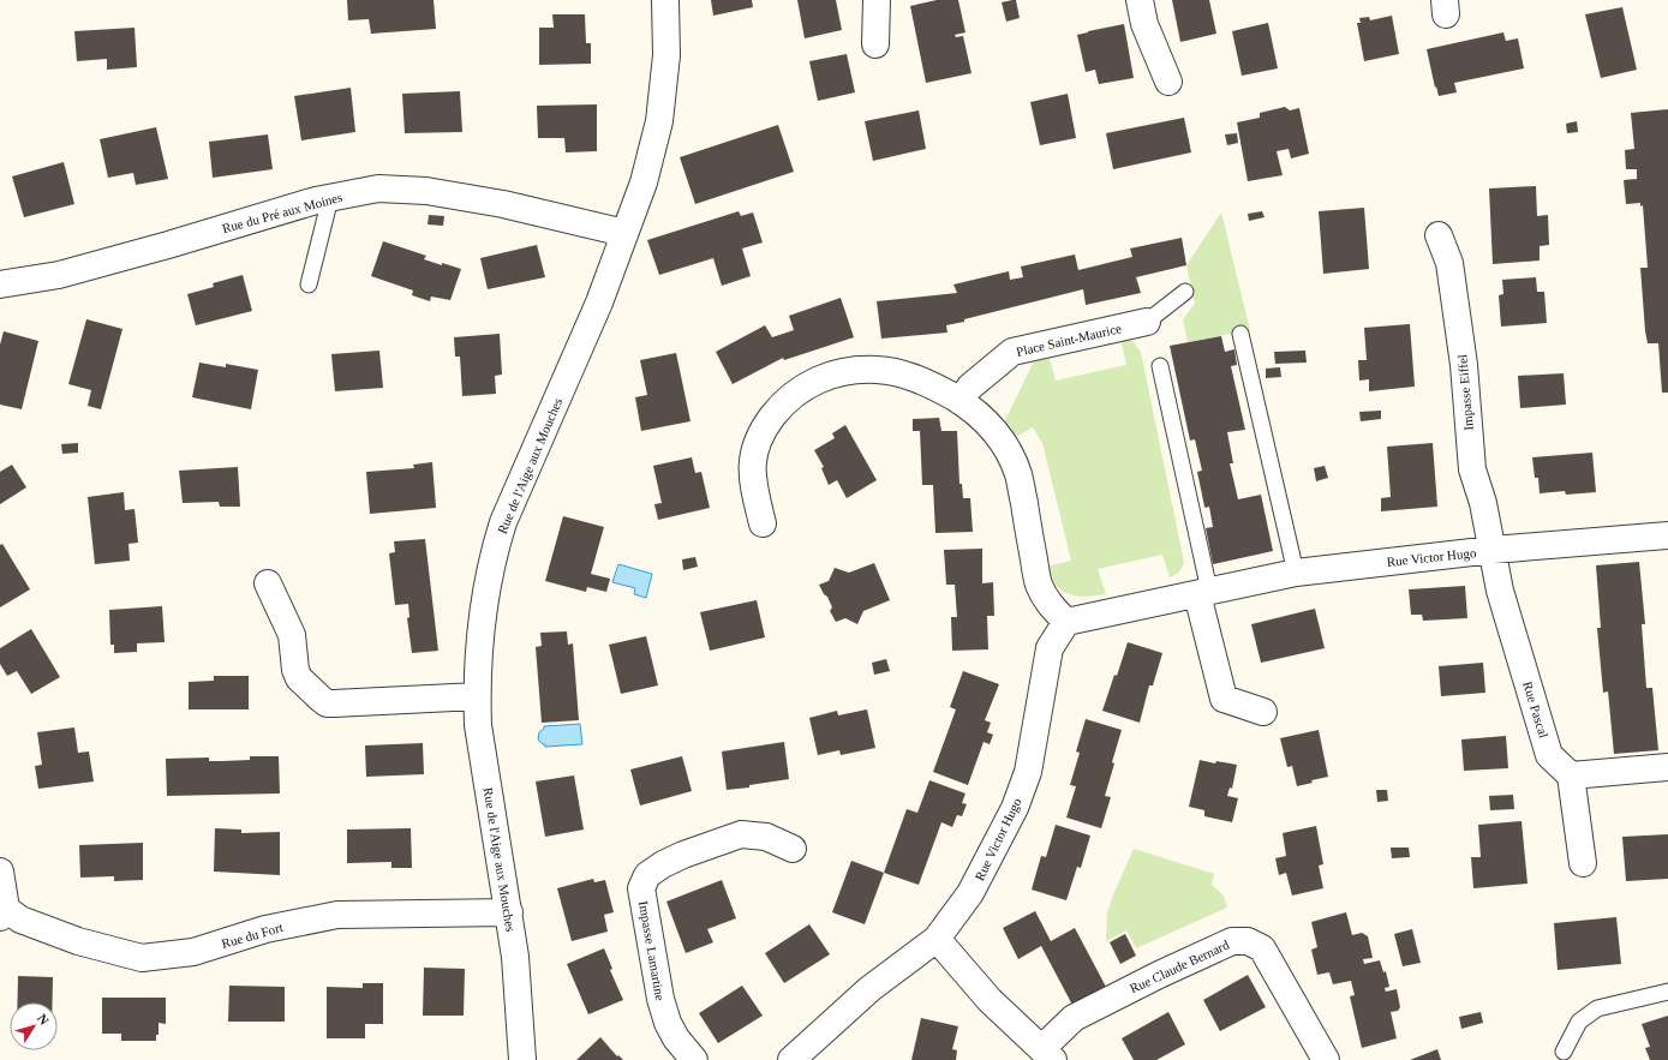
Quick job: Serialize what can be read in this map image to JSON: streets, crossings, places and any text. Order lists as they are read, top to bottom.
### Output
{
  "streets": {
    "street": [
      "Rue du Pré aux Moines",
      "Place Saint-Maurice",
      "Impasse Eiffel",
      "Rue de l'Aige aux Mouches",
      "Rue Victor Hugo",
      "Rue Pascal",
      "Rue du Fort",
      "Impasse Lamartine",
      "Rue Claude Bernard"
    ]
  },
  "crossings": [
    ["Rue du Pré aux Moines", "Rue de l'Aige aux Mouches"],
    ["Impasse Eiffel", "Rue Victor Hugo"],
    ["Impasse Eiffel", "Rue Pascal"],
    ["Rue de l'Aige aux Mouches", "Rue du Fort"],
    ["Rue Victor Hugo", "Rue Pascal"]
  ],
  "north": "top right"
}
